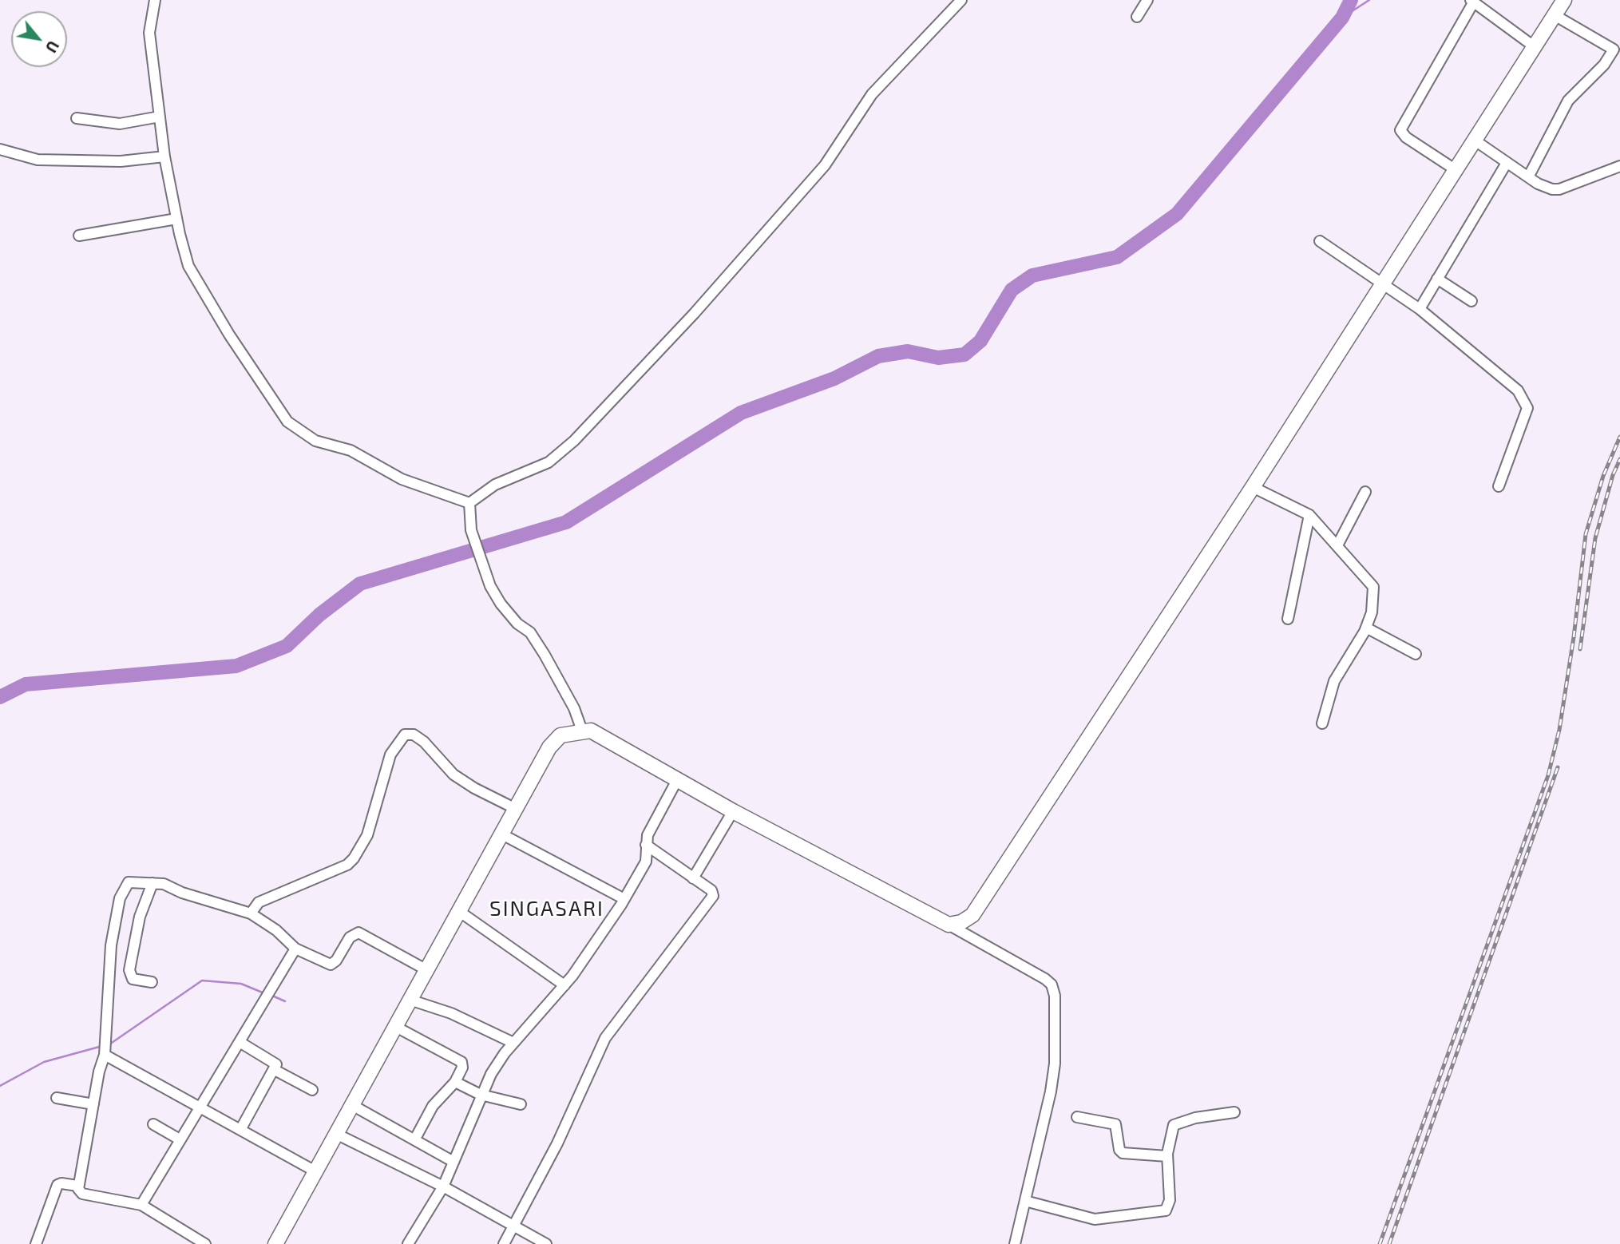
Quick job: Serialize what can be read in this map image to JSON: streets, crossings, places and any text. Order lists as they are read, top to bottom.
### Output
{
  "districts": ["SINGASARI"],
  "north": "bottom right"
}
